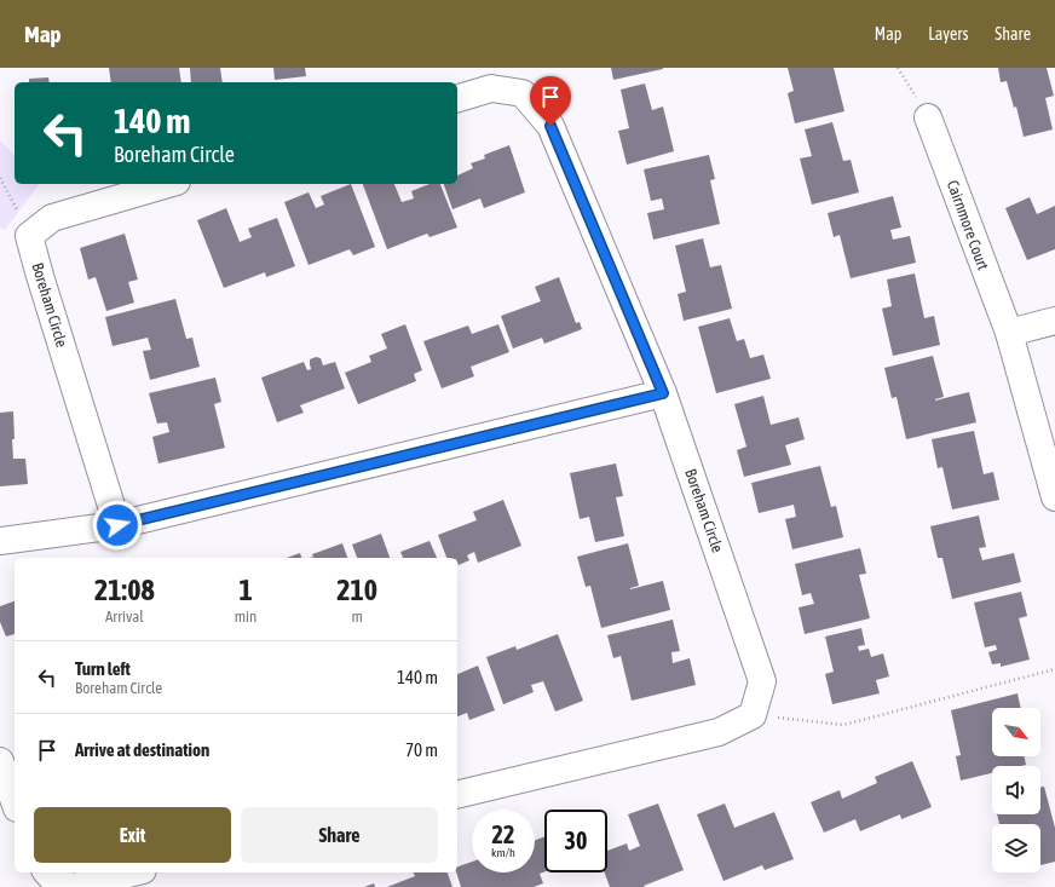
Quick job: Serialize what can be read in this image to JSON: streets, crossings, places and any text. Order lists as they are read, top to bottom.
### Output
{
  "streets": {
    "street": ["Cairnmore Court", "Boreham Circle"]
  },
  "north": "bottom right",
  "page": {
    "header": "Map",
    "nav": ["Map", "Layers", "Share"],
    "turn": ["140 m", "Boreham Circle"],
    "eta": [
      "21:08",
      "Arrival",
      "1",
      "min",
      "210",
      "m"
    ],
    "list": [
      {
        "name": "Turn left",
        "note": "Boreham Circle",
        "value": "140 m"
      },
      {
        "name": "Arrive at destination",
        "value": "70 m"
      }
    ],
    "buttons": ["Exit", "Share"],
    "speed": "22 km/h",
    "limit": "30"
  }
}
